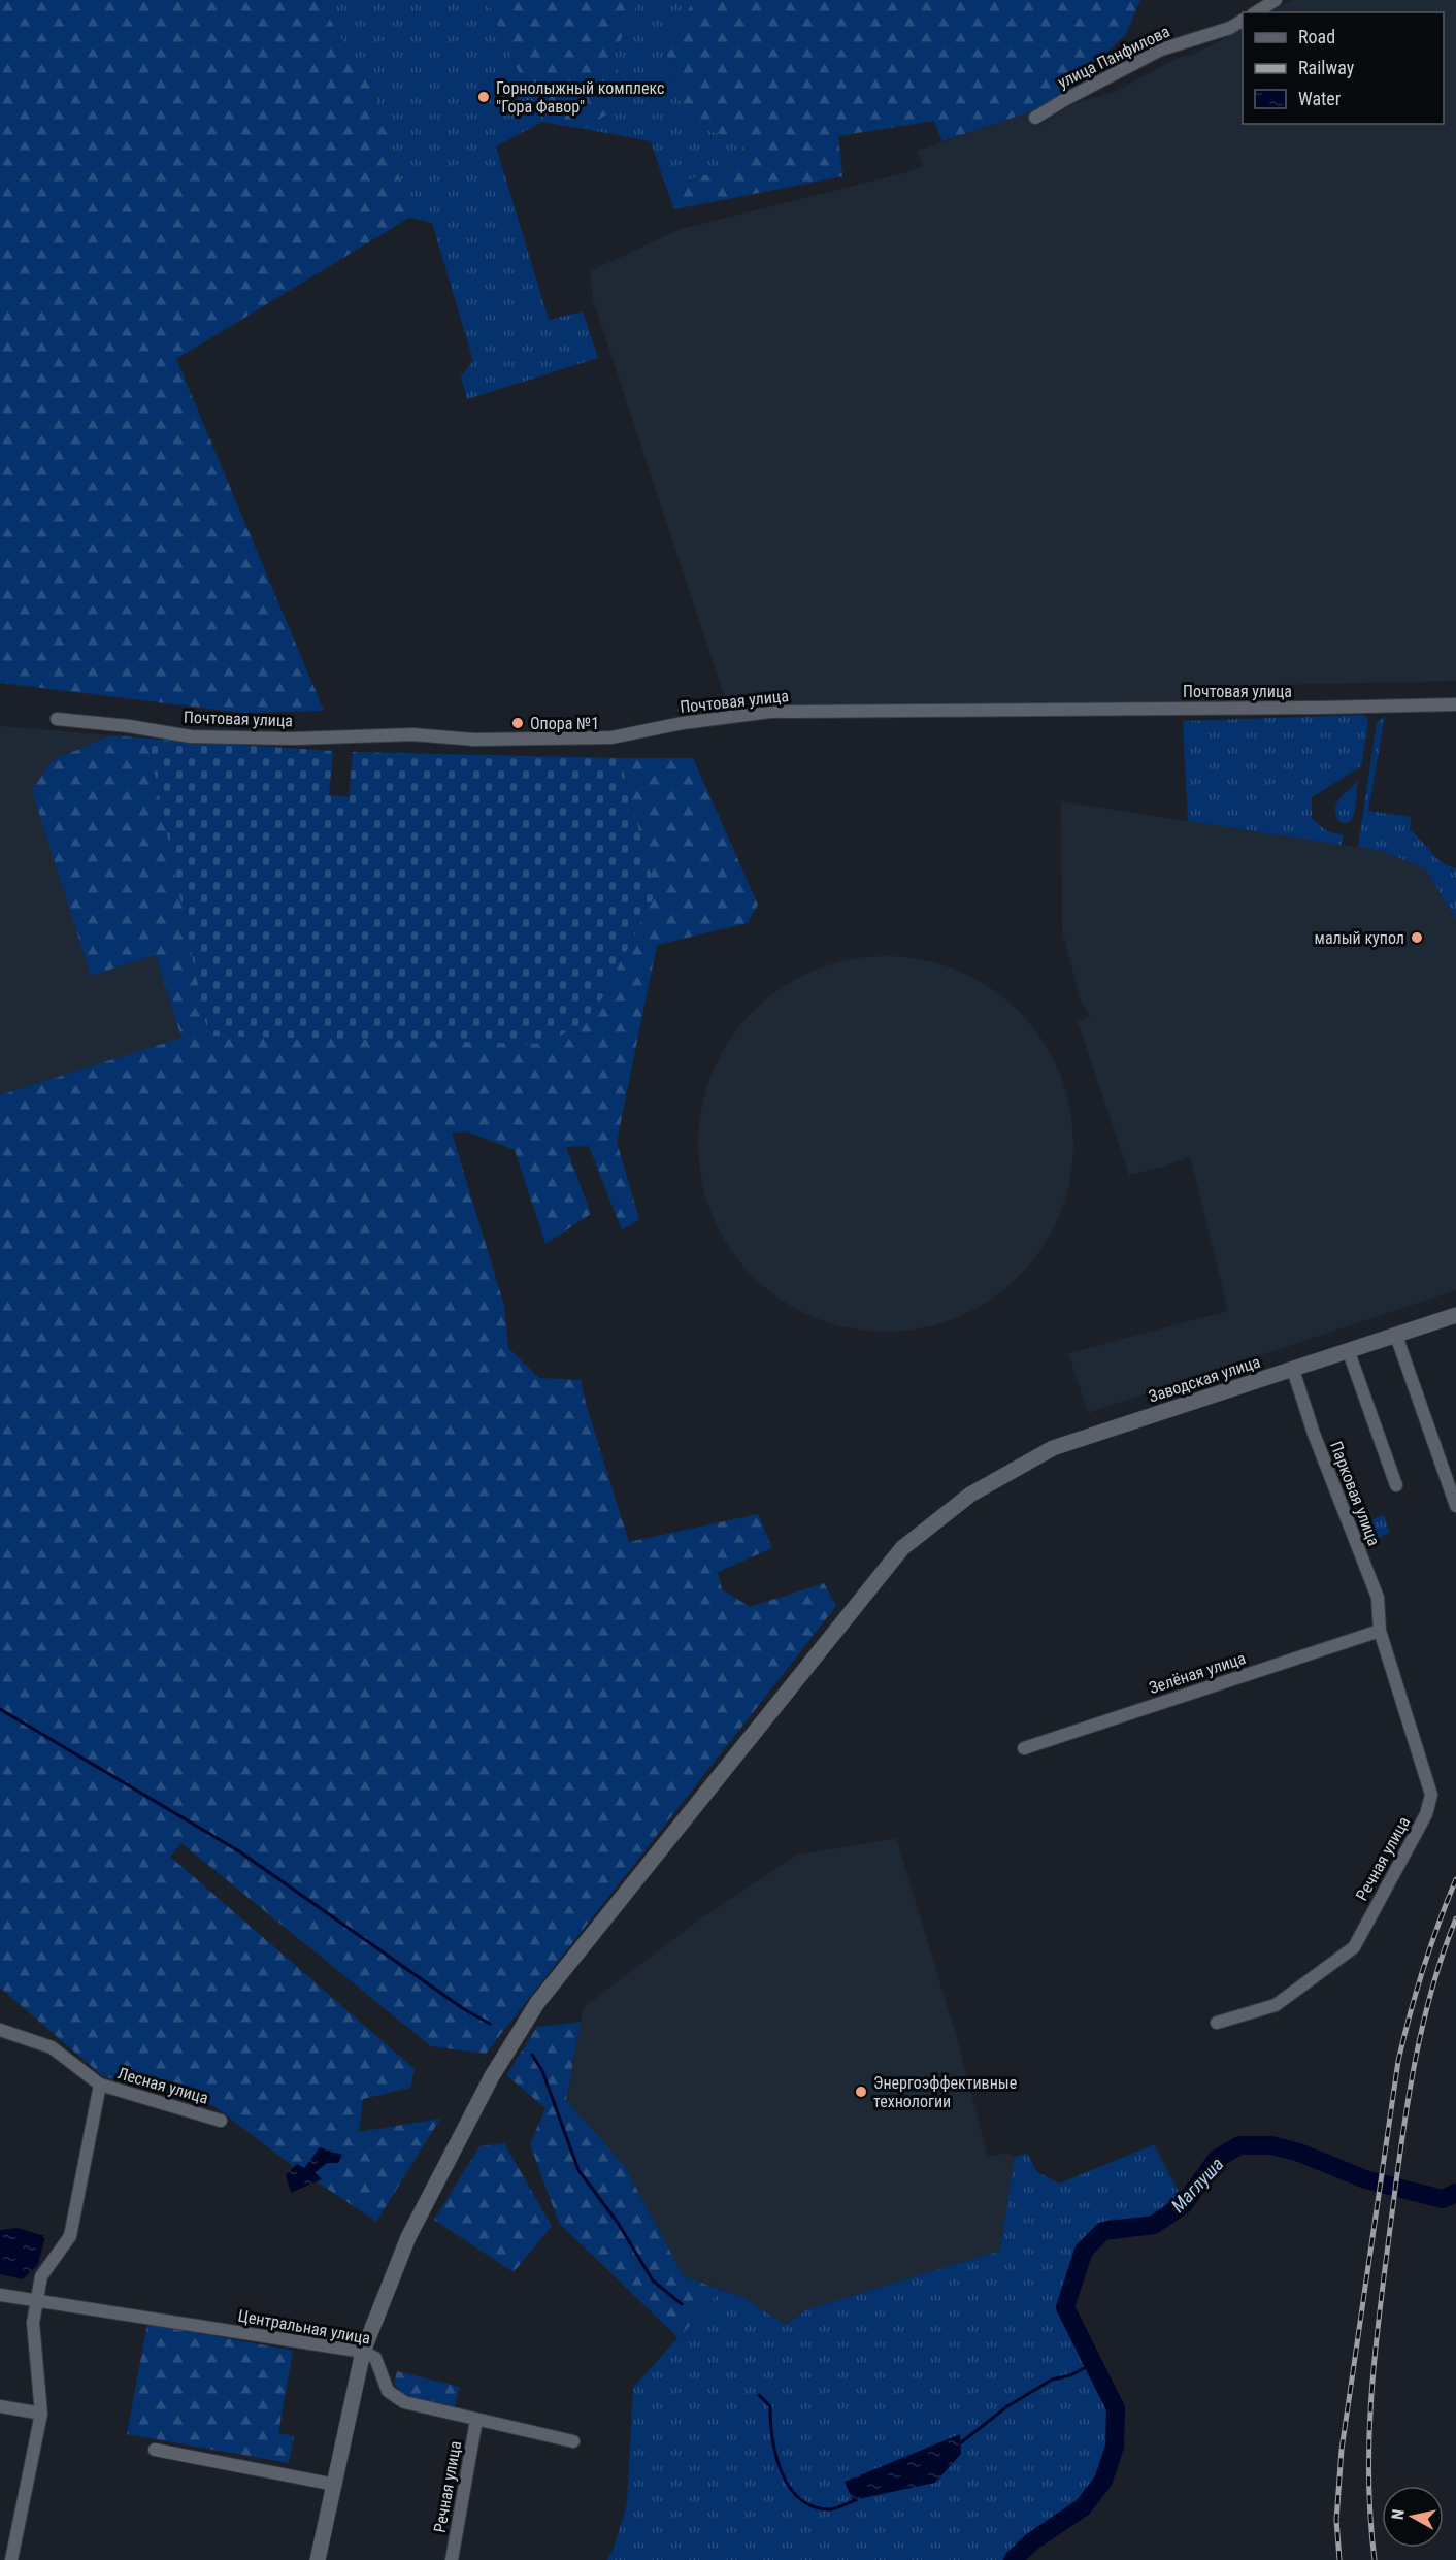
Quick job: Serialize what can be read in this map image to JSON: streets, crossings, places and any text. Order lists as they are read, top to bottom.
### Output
{
  "streets": {
    "main road": ["Заводская улица"],
    "street": [
      "улица Панфилова",
      "Почтовая улица",
      "Парковая улица",
      "Зелёная улица",
      "Речная улица",
      "Лесная улица",
      "Центральная улица"
    ]
  },
  "crossings": [
    ["Заводская улица", "Парковая улица"],
    ["Заводская улица", "Центральная улица"],
    ["Парковая улица", "Зелёная улица"],
    ["Парковая улица", "Речная улица"],
    ["Зелёная улица", "Речная улица"],
    ["Речная улица", "Центральная улица"]
  ],
  "water": ["Маглуша"],
  "places": [
    "Горнолыжный комплекс \"Гора Фавор\"",
    "Опора №1",
    "малый купол",
    "Энергоэффективные технологии"
  ],
  "legend": ["Road", "Railway", "Water"],
  "north": "left"
}
